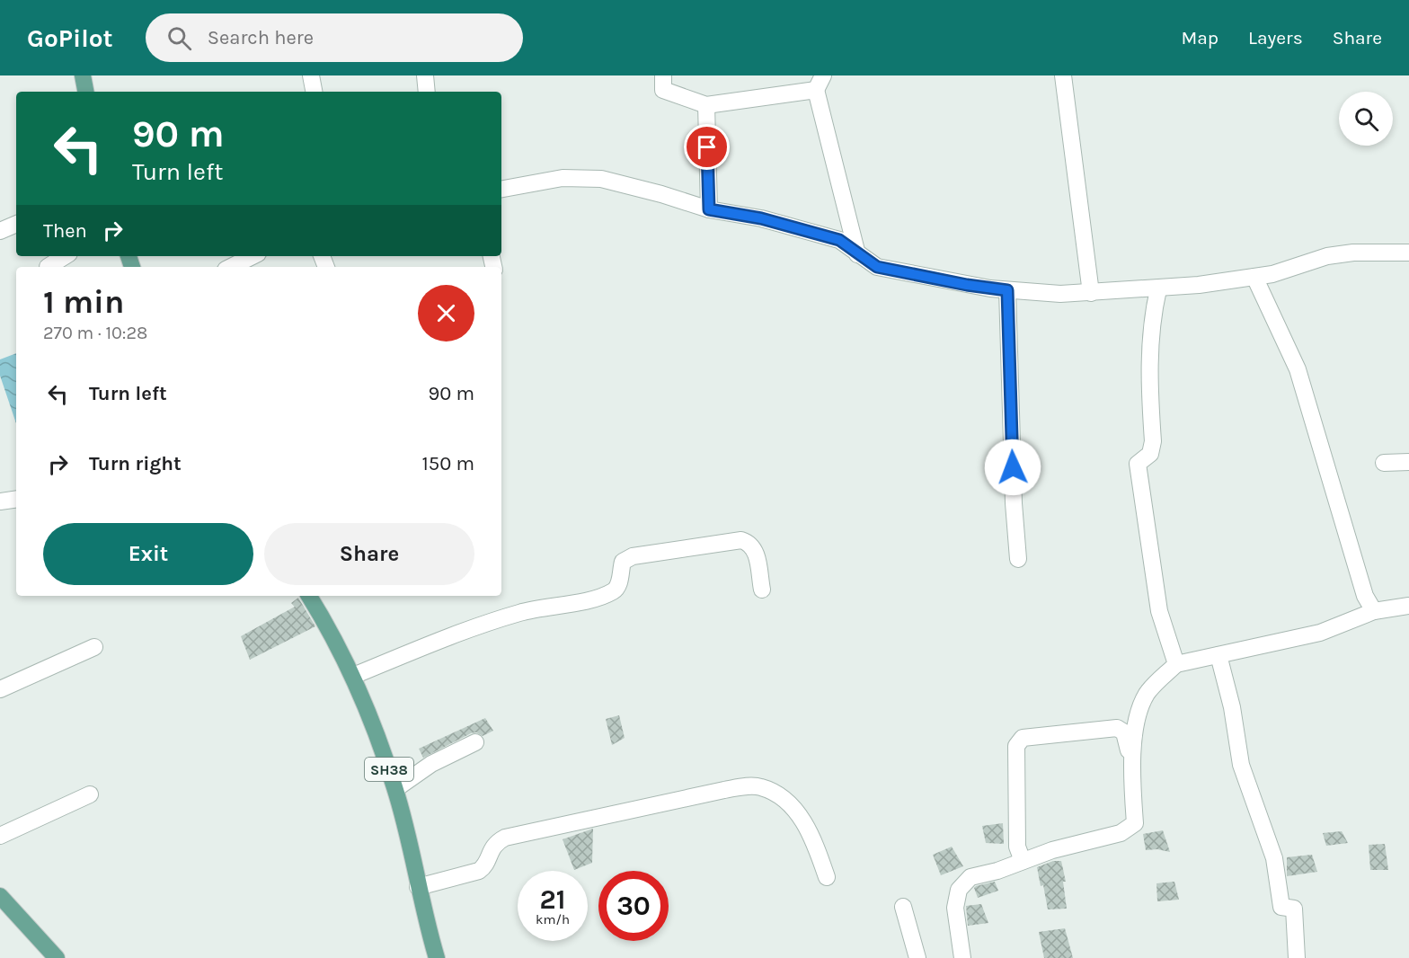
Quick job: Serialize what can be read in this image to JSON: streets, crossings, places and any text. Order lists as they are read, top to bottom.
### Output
{
  "streets": {
    "main road": ["SH38"]
  },
  "page": {
    "header": "GoPilot",
    "search": "Search here",
    "nav": ["Map", "Layers", "Share"],
    "turn": ["90 m", "Turn left"],
    "then": "Then",
    "heading": ["1 min", "270 m · 10:28"],
    "list": [
      {
        "name": "Turn left",
        "value": "90 m"
      },
      {
        "name": "Turn right",
        "value": "150 m"
      }
    ],
    "buttons": ["Exit", "Share"],
    "speed": "21 km/h",
    "limit": "30"
  }
}
